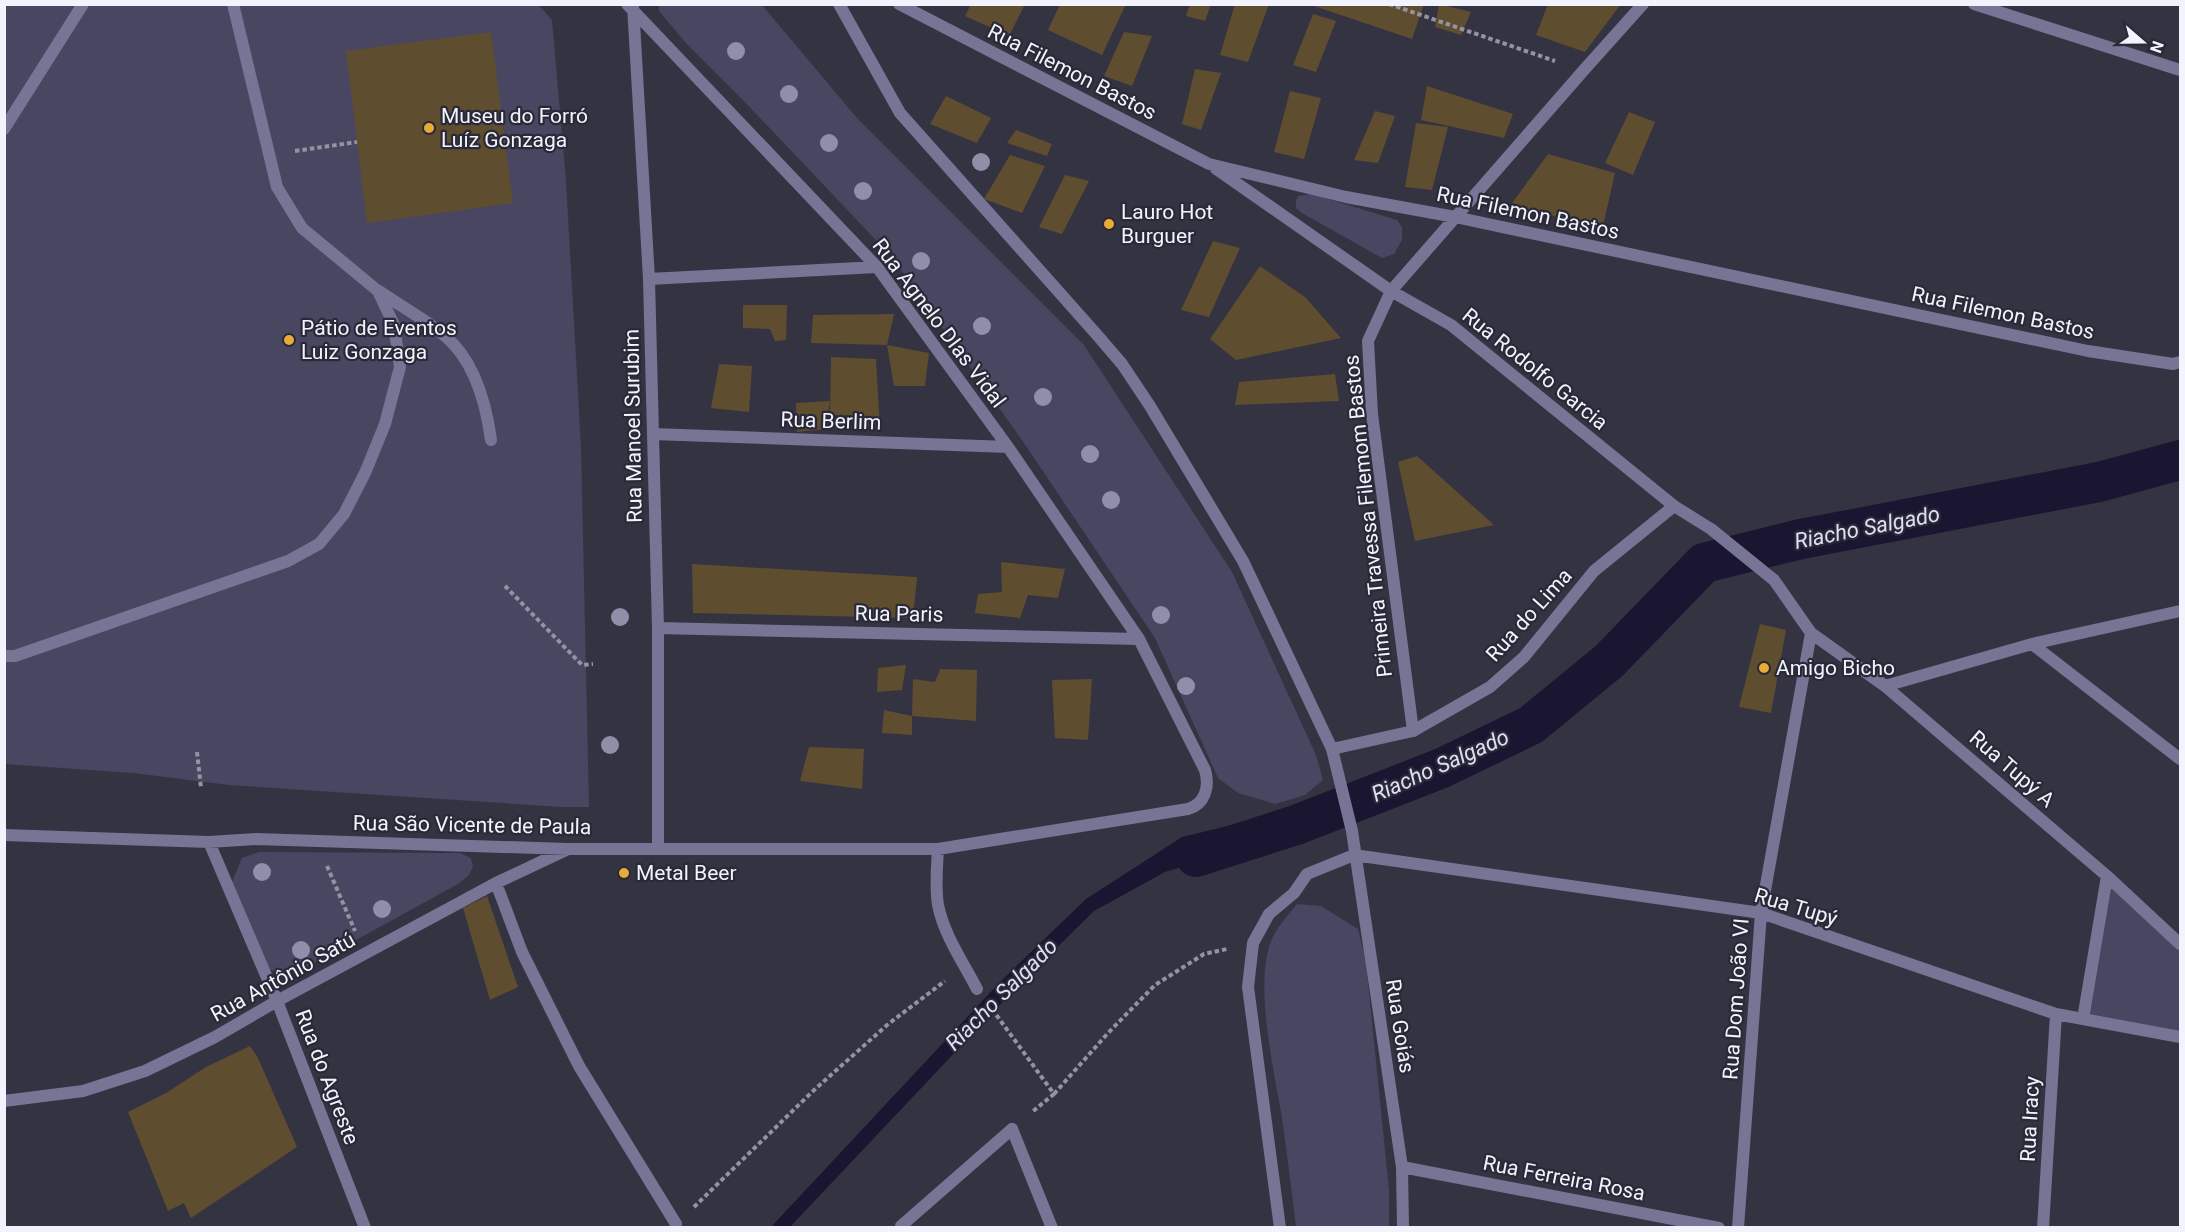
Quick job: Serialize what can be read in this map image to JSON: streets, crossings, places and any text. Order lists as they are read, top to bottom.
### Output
{
  "streets": {
    "street": [
      "Rua Filemon Bastos",
      "Rua Agnelo DIas Vidal",
      "Rua Rodolfo Garcia",
      "Rua Berlim",
      "Rua Manoel Surubim",
      "Primeira Travessa Filemom Bastos",
      "Rua Paris",
      "Rua do Lima",
      "Rua Tupý A",
      "Rua São Vicente de Paula",
      "Rua Tupý",
      "Rua Antônio Satú",
      "Rua Dom João VI",
      "Rua Goiás",
      "Rua do Agreste",
      "Rua Iracy",
      "Rua Ferreira Rosa"
    ]
  },
  "crossings": [
    ["Rua Filemon Bastos", "Rua Rodolfo Garcia"],
    ["Rua Filemon Bastos", "Primeira Travessa Filemom Bastos"],
    ["Rua Agnelo DIas Vidal", "Rua Berlim"],
    ["Rua Agnelo DIas Vidal", "Rua Manoel Surubim"],
    ["Rua Agnelo DIas Vidal", "Rua Paris"],
    ["Rua Agnelo DIas Vidal", "Rua São Vicente de Paula"],
    ["Rua Rodolfo Garcia", "Primeira Travessa Filemom Bastos"],
    ["Rua Rodolfo Garcia", "Rua do Lima"],
    ["Rua Rodolfo Garcia", "Rua Tupý A"],
    ["Rua Rodolfo Garcia", "Rua Dom João VI"],
    ["Rua Berlim", "Rua Manoel Surubim"],
    ["Rua Manoel Surubim", "Rua Paris"],
    ["Rua Manoel Surubim", "Rua São Vicente de Paula"],
    ["Primeira Travessa Filemom Bastos", "Rua do Lima"],
    ["Rua do Lima", "Rua Goiás"],
    ["Rua Tupý A", "Rua Dom João VI"],
    ["Rua São Vicente de Paula", "Rua Antônio Satú"],
    ["Rua São Vicente de Paula", "Rua do Agreste"],
    ["Rua Tupý", "Rua Dom João VI"],
    ["Rua Tupý", "Rua Goiás"],
    ["Rua Tupý", "Rua Iracy"],
    ["Rua Antônio Satú", "Rua do Agreste"],
    ["Rua Goiás", "Rua Ferreira Rosa"]
  ],
  "water": ["Riacho Salgado"],
  "places": [
    "Museu do Forró Luíz Gonzaga",
    "Lauro Hot Burguer",
    "Pátio de Eventos Luiz Gonzaga",
    "Amigo Bicho",
    "Metal Beer"
  ],
  "north": "right"
}
